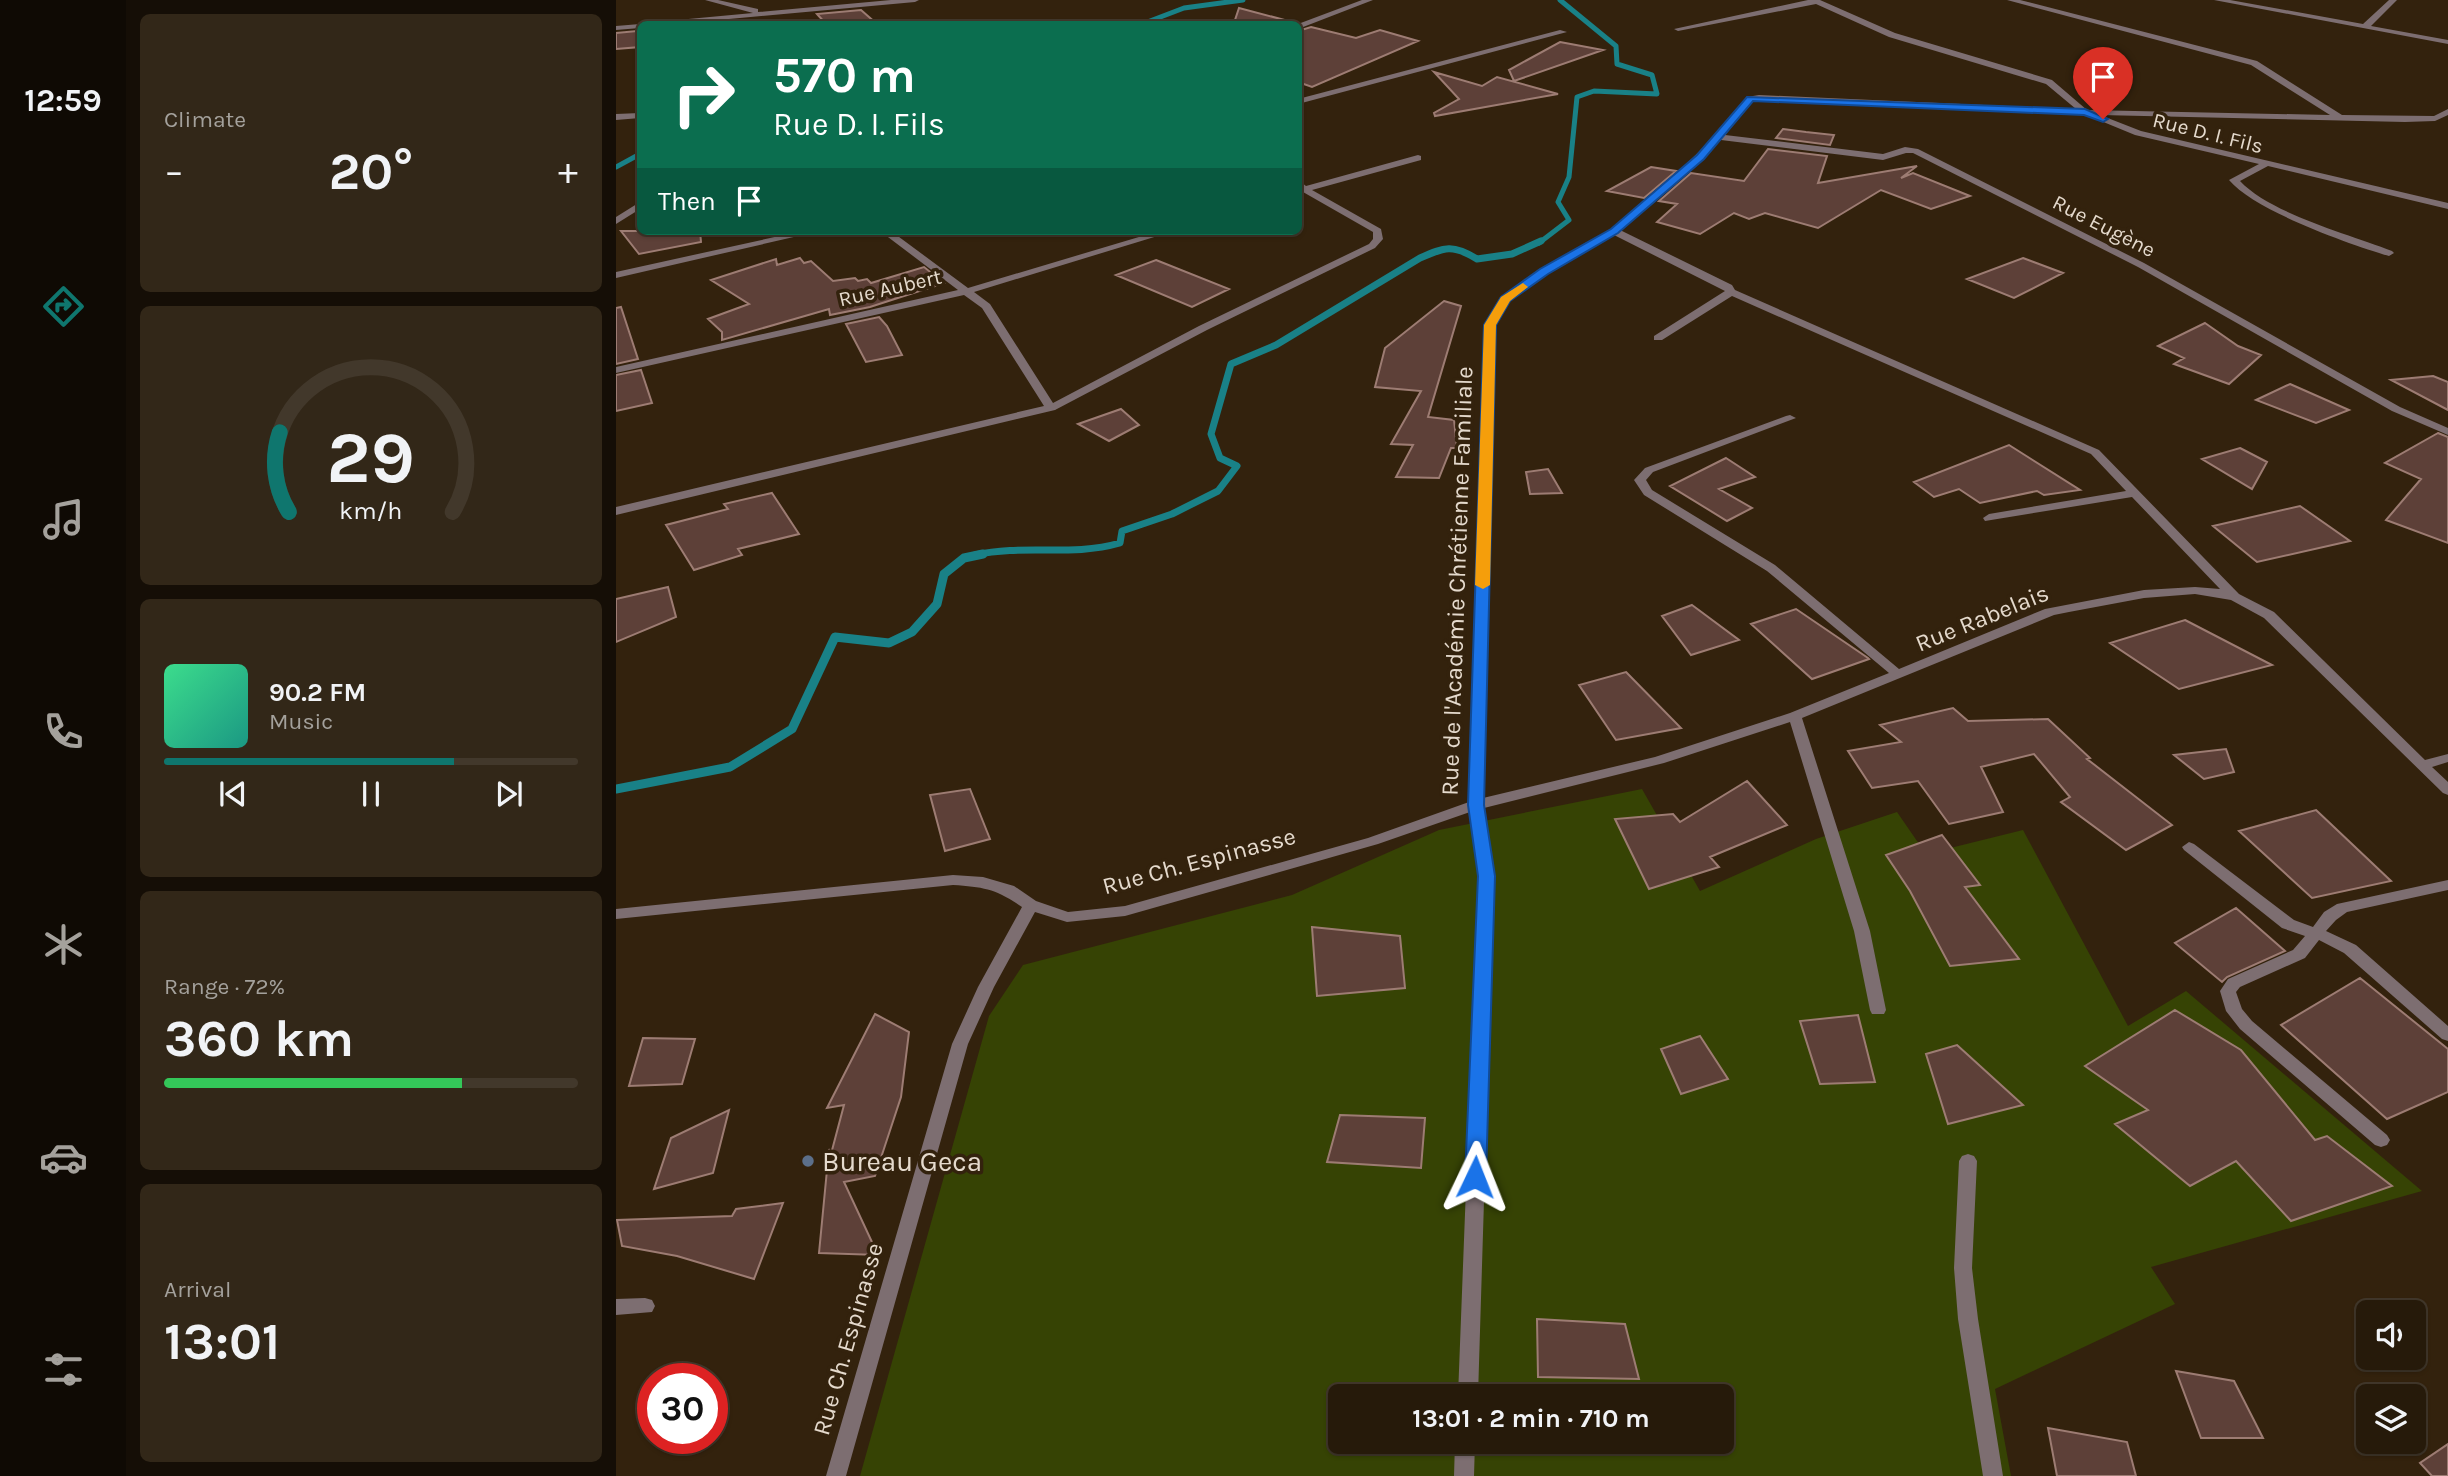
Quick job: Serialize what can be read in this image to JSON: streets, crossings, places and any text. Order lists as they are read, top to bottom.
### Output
{
  "streets": {
    "street": [
      "Rue D. I. Fils",
      "Rue Eugène",
      "Rue Aubert",
      "Rue de l'Académie Chrétienne Familiale",
      "Rue Rabelais",
      "Rue Ch. Espinasse"
    ]
  },
  "crossings": [
    ["Rue D. I. Fils", "Rue de l'Académie Chrétienne Familiale"],
    ["Rue Eugène", "Rue de l'Académie Chrétienne Familiale"],
    ["Rue de l'Académie Chrétienne Familiale", "Rue Rabelais"],
    ["Rue de l'Académie Chrétienne Familiale", "Rue Ch. Espinasse"],
    ["Rue Rabelais", "Rue Ch. Espinasse"]
  ],
  "places": ["Bureau Geca"],
  "page": {
    "tabs": "12:59",
    "tile": [
      "Climate",
      ["Range · 72%", "360 km"],
      ["Arrival", "13:01"]
    ],
    "turn": ["570 m", "Rue D. I. Fils"],
    "heat": ["−", "20°", "+"],
    "then": "Then",
    "song": ["90.2 FM", "Music"],
    "limit": "30",
    "trip": "13:01 · 2 min · 710 m",
    "gauge": ["29", "km/h"]
  }
}
